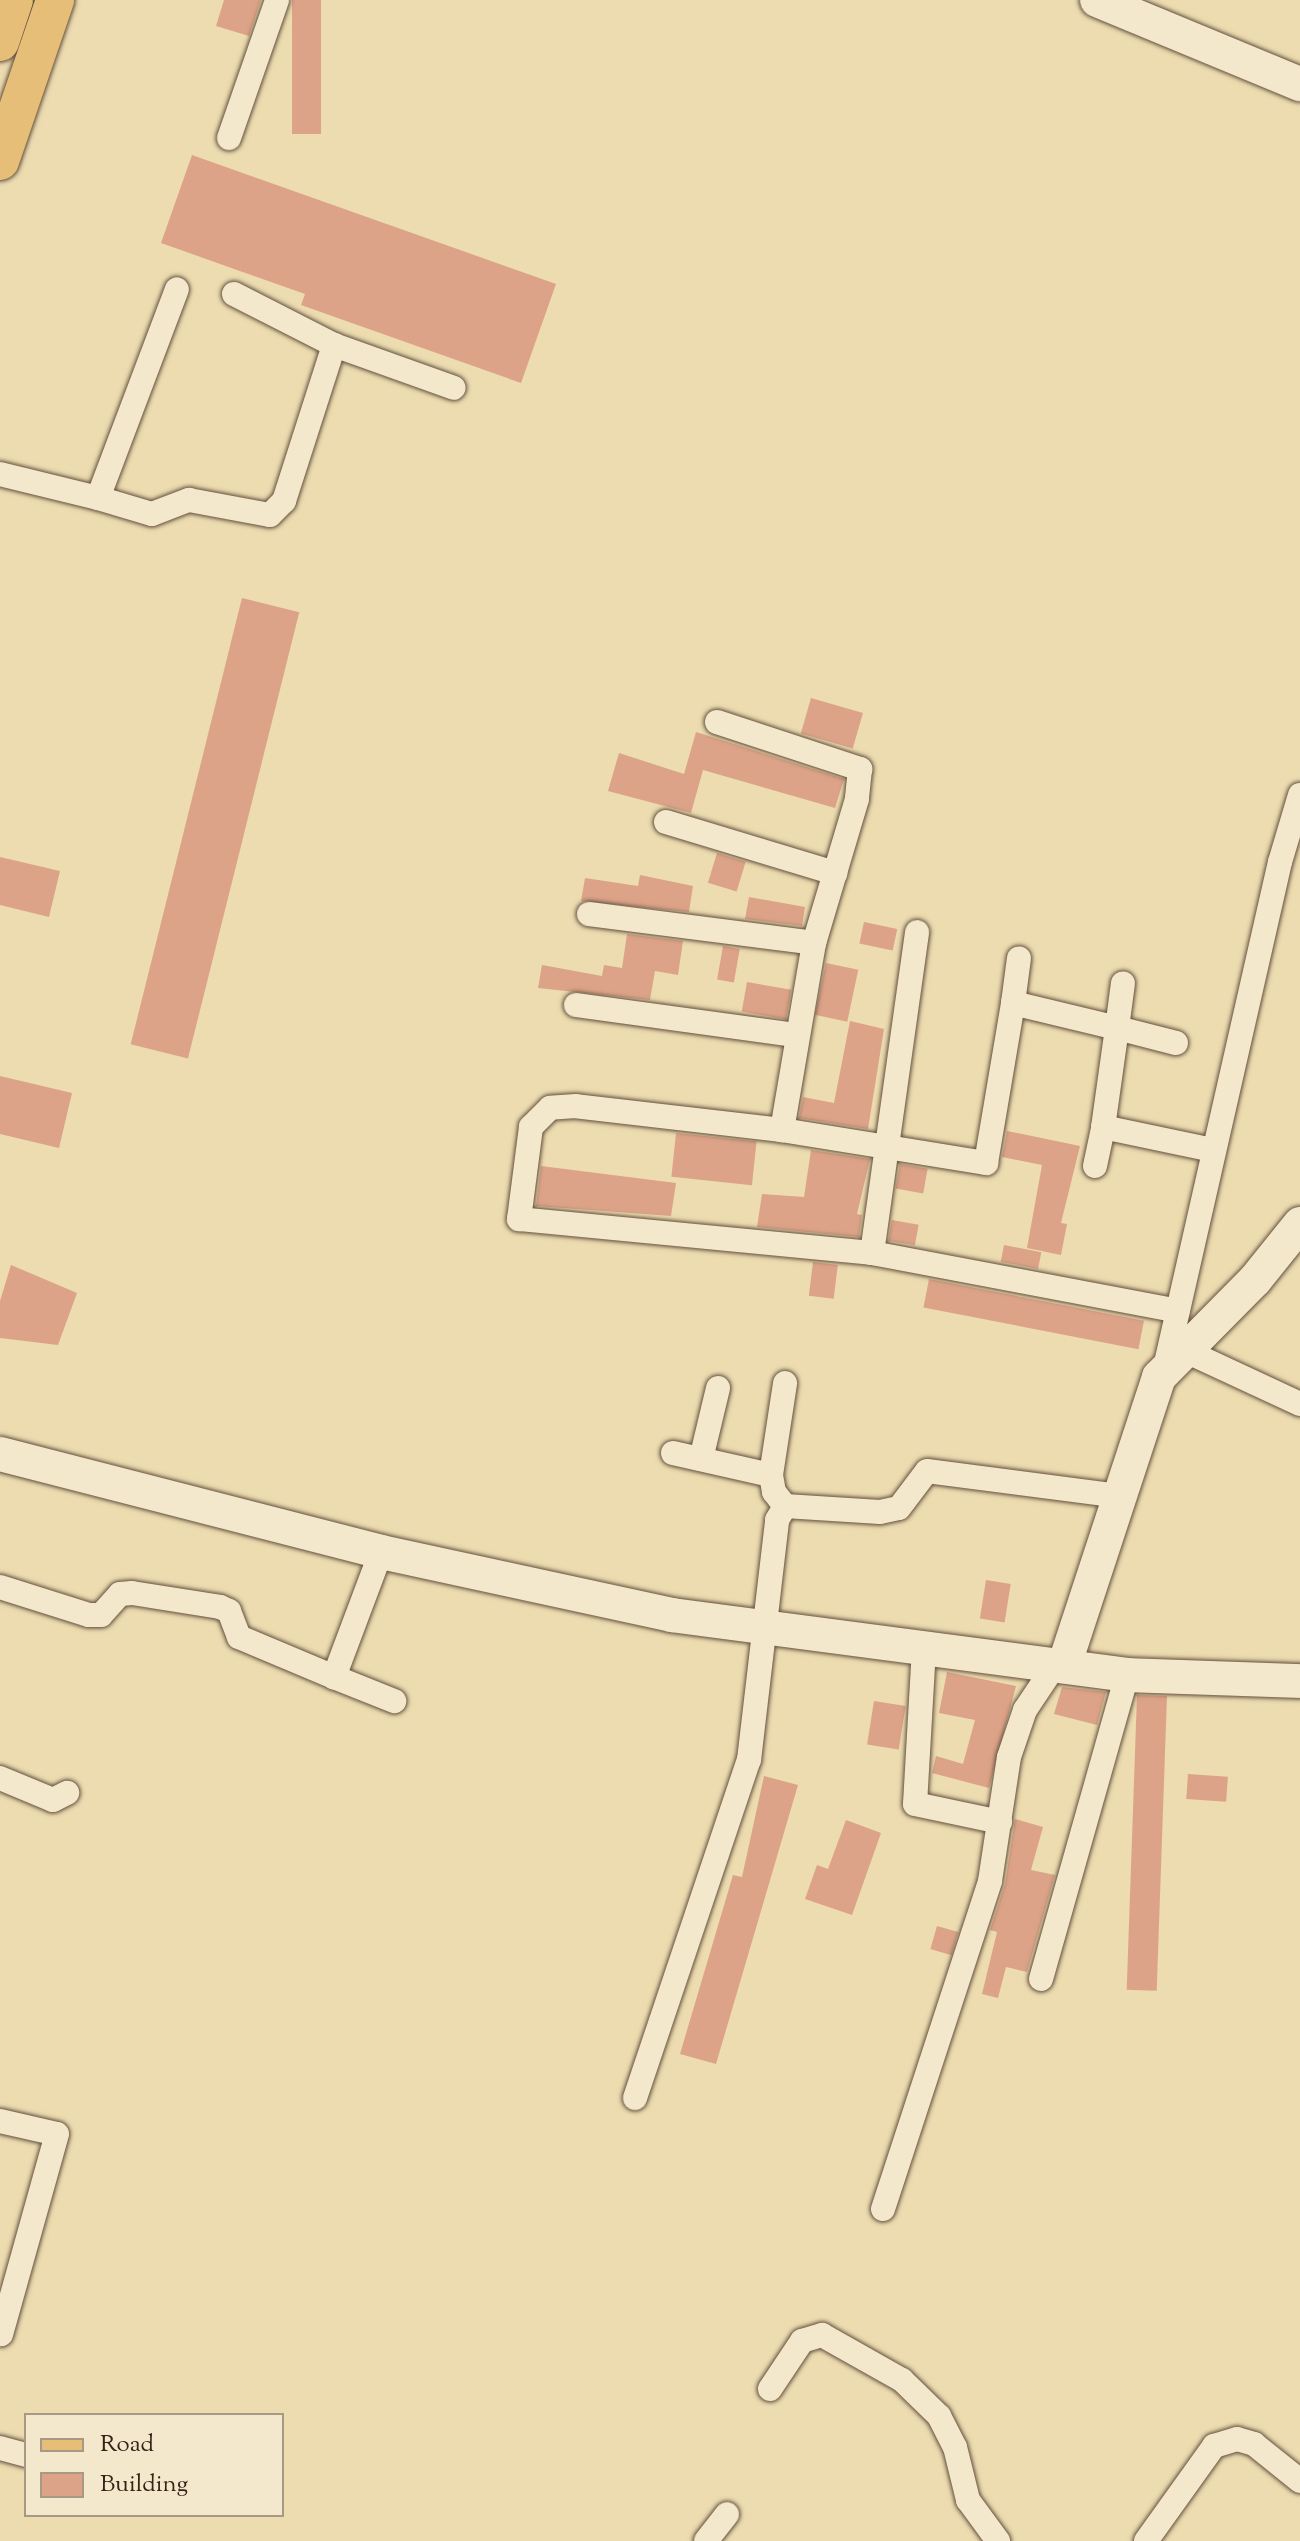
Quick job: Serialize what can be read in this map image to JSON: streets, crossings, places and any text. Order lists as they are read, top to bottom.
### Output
{
  "legend": ["Road", "Building"]
}
